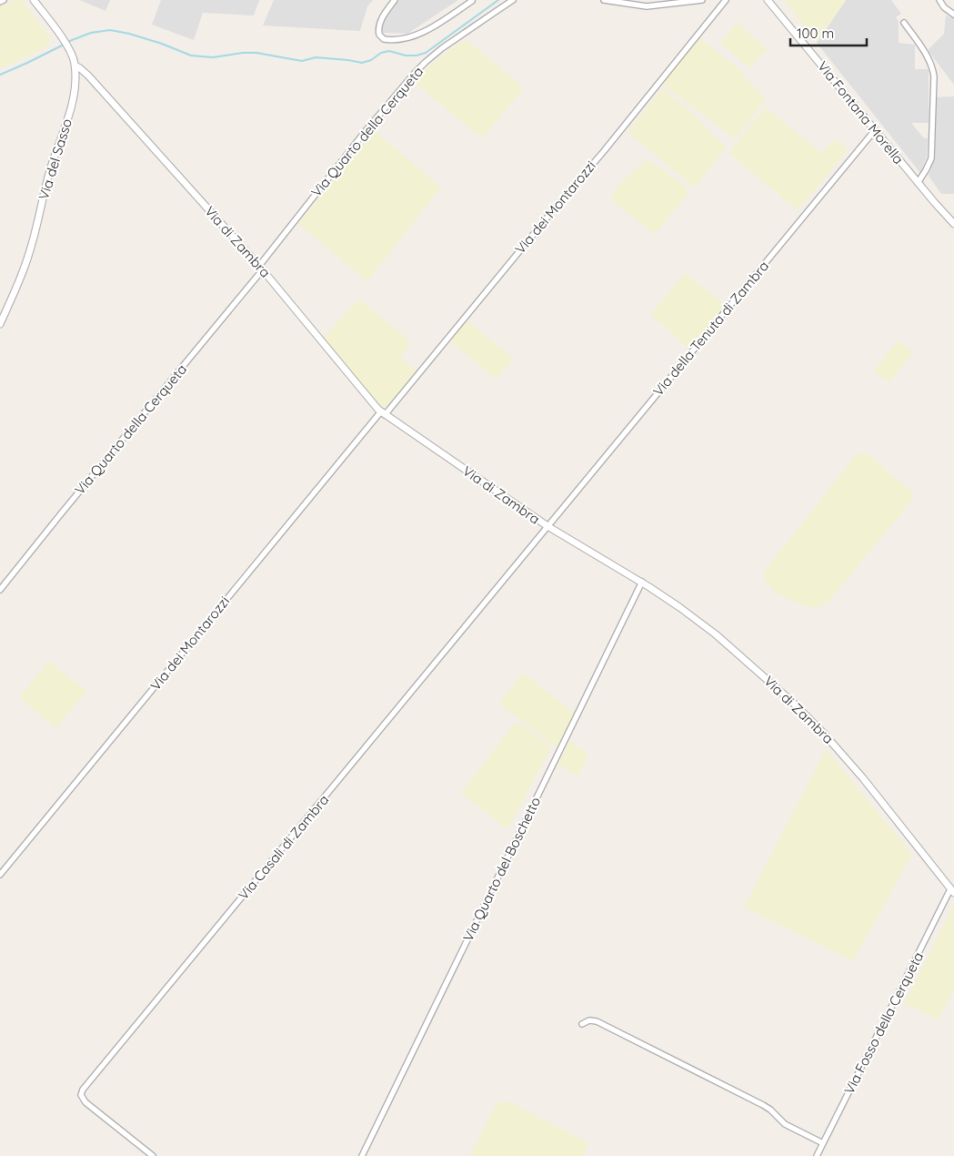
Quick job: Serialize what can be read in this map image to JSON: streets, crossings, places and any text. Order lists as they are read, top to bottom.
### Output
{
  "streets": {
    "street": [
      "Via Fontana Morella",
      "Via Quarto della Cerqueta",
      "Via del Sasso",
      "Via dei Montarozzi",
      "Via di Zambra",
      "Via della Tenuta di Zambra",
      "Via Casali di Zambra",
      "Via Quarto del Boschetto",
      "Via Fosso della Cerqueta"
    ]
  },
  "crossings": [
    ["Via Fontana Morella", "Via della Tenuta di Zambra"],
    ["Via Quarto della Cerqueta", "Via di Zambra"],
    ["Via del Sasso", "Via di Zambra"],
    ["Via dei Montarozzi", "Via di Zambra"],
    ["Via di Zambra", "Via della Tenuta di Zambra"],
    ["Via di Zambra", "Via Casali di Zambra"],
    ["Via di Zambra", "Via Quarto del Boschetto"],
    ["Via di Zambra", "Via Fosso della Cerqueta"],
    ["Via della Tenuta di Zambra", "Via Casali di Zambra"]
  ],
  "scale_bar": "100 m"
}
